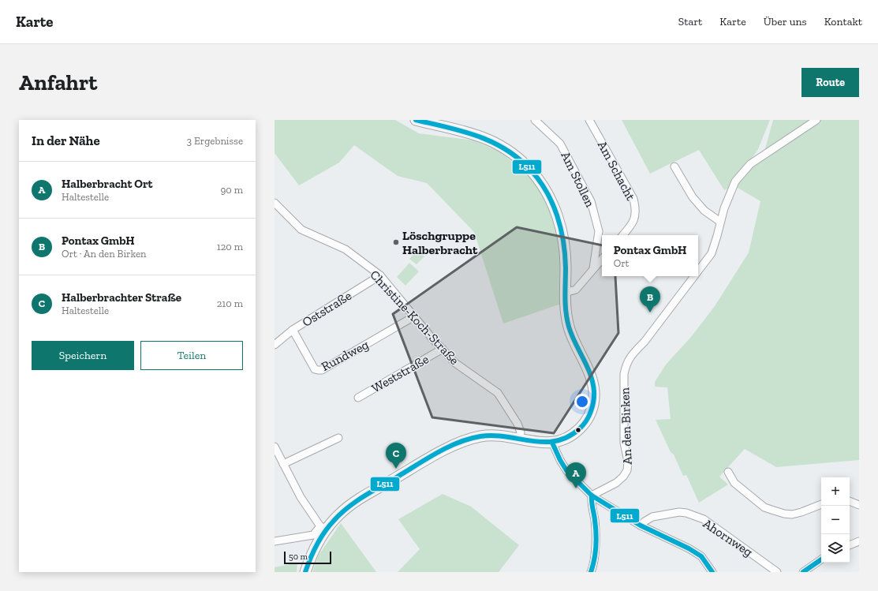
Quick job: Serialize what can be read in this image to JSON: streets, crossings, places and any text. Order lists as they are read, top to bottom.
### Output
{
  "streets": {
    "street": [
      "Am Schacht",
      "Am Stollen",
      "Oststraße",
      "Christine-Koch-Straße",
      "Rundweg",
      "Weststraße",
      "An den Birken",
      "Ahornweg"
    ]
  },
  "crossings": [
    ["Oststraße", "Christine-Koch-Straße"],
    ["Oststraße", "Rundweg"],
    ["Christine-Koch-Straße", "Rundweg"],
    ["Christine-Koch-Straße", "Weststraße"]
  ],
  "places": ["Löschgruppe Halberbracht"],
  "lines": ["transit line L511"],
  "scale_bar": "50 m",
  "page": {
    "header": "Karte",
    "nav": [
      "Start",
      "Karte",
      "Über uns",
      "Kontakt"
    ],
    "buttons": [
      "Route",
      ["Speichern", "Teilen"]
    ],
    "title": "Anfahrt",
    "heading": ["In der Nähe", "3 Ergebnisse"],
    "list": [
      {
        "mark": "A",
        "name": "Halberbracht Ort",
        "note": "Haltestelle",
        "value": "90 m"
      },
      {
        "mark": "B",
        "name": "Pontax GmbH",
        "note": "Ort · An den Birken",
        "value": "120 m"
      },
      {
        "mark": "C",
        "name": "Halberbrachter Straße",
        "note": "Haltestelle",
        "value": "210 m"
      }
    ],
    "popup": ["Pontax GmbH", "Ort"],
    "pins": ["B", "C", "A"],
    "map_buttons": ["+", "−"],
    "scale": "50 m"
  }
}
